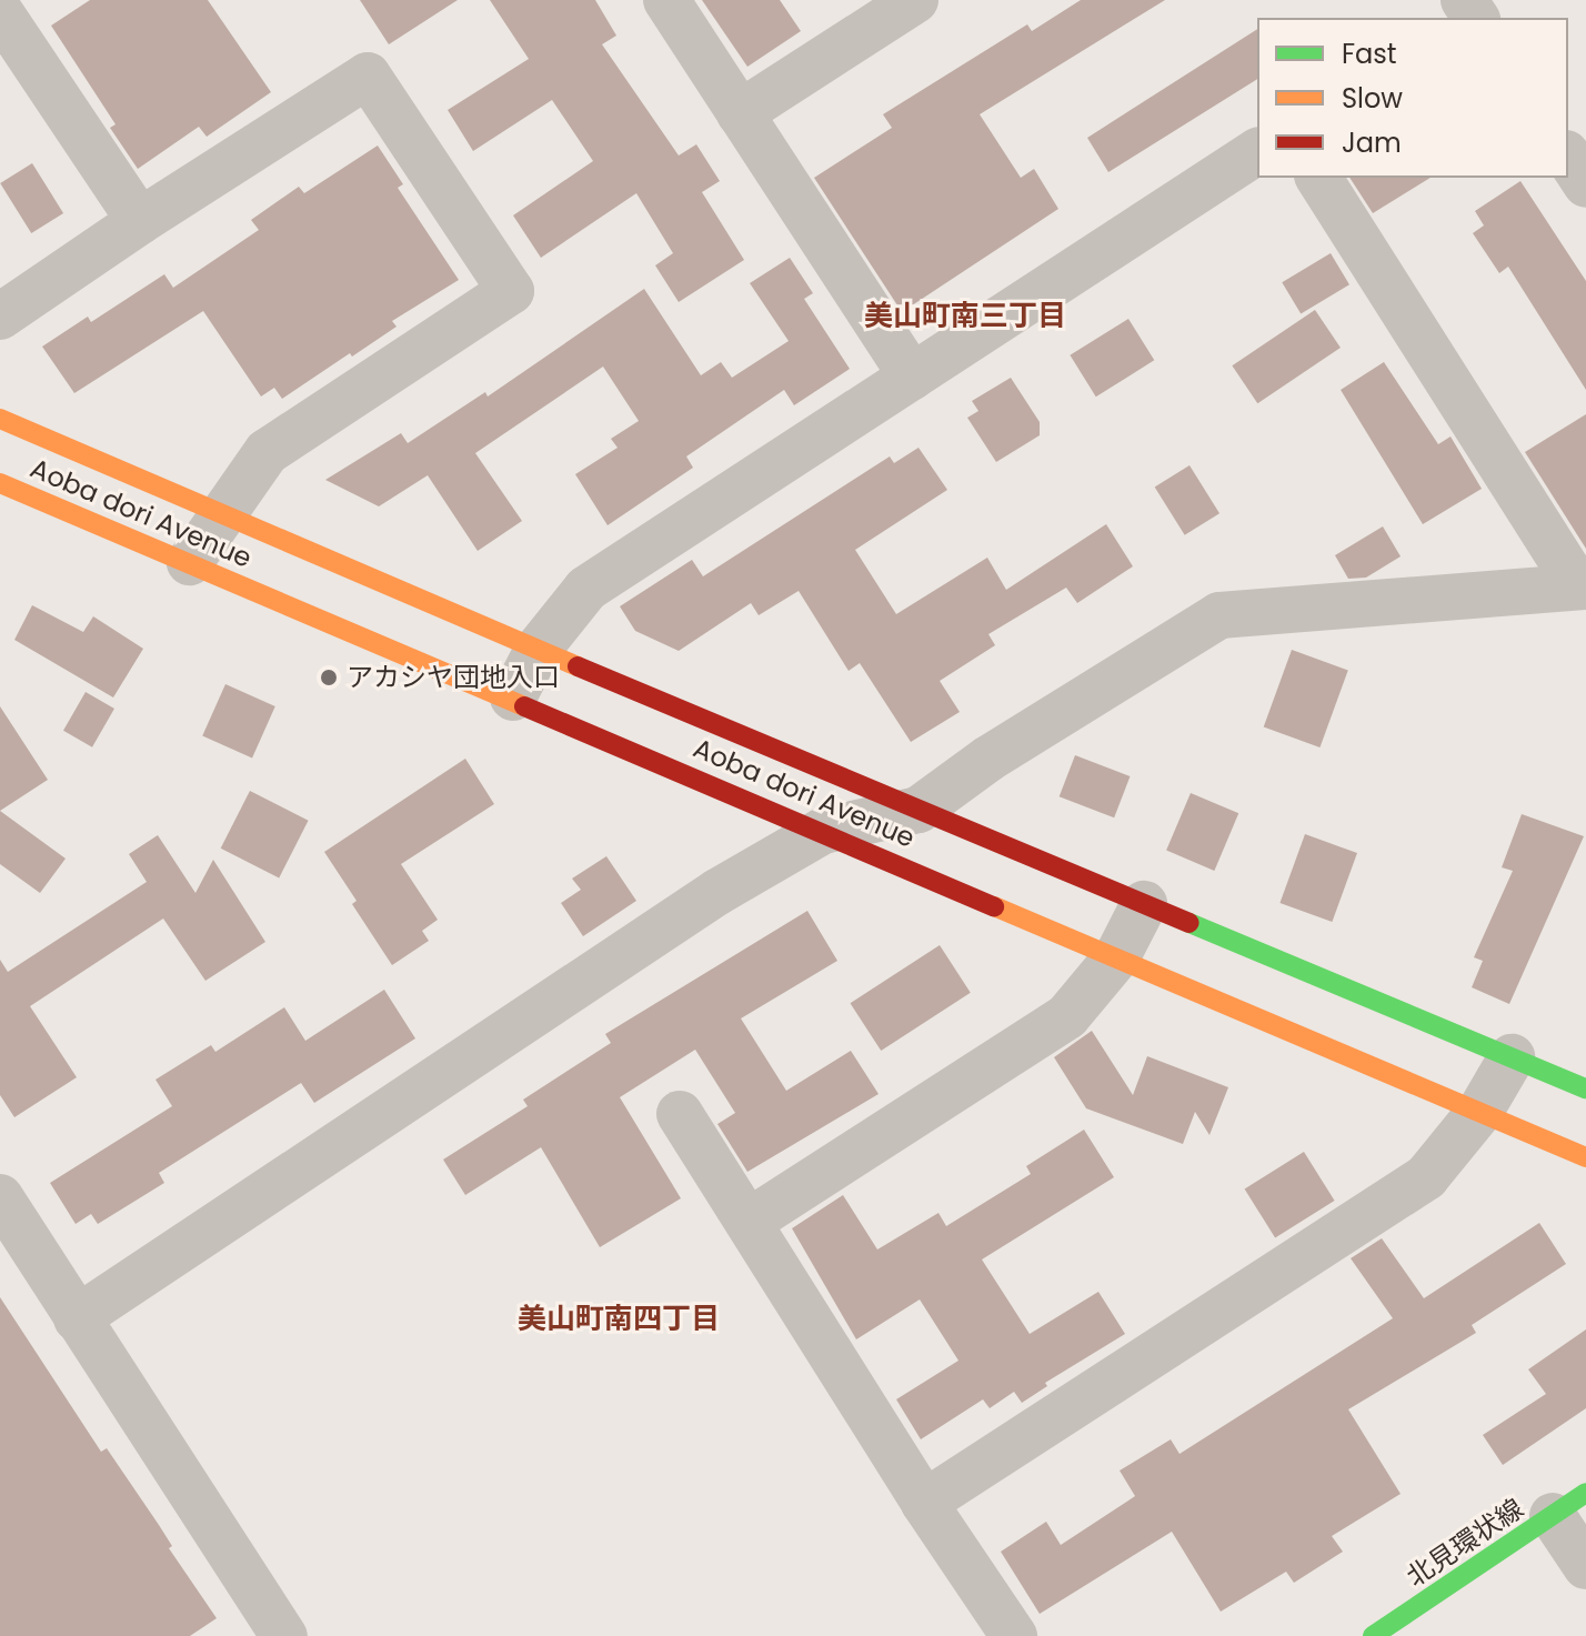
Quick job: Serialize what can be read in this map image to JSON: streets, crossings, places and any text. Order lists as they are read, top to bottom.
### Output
{
  "streets": {
    "street": ["Aoba dori Avenue", "北見環状線"]
  },
  "districts": ["美山町南三丁目", "美山町南四丁目"],
  "places": ["アカシヤ団地入口"],
  "legend": ["Fast", "Slow", "Jam"]
}
